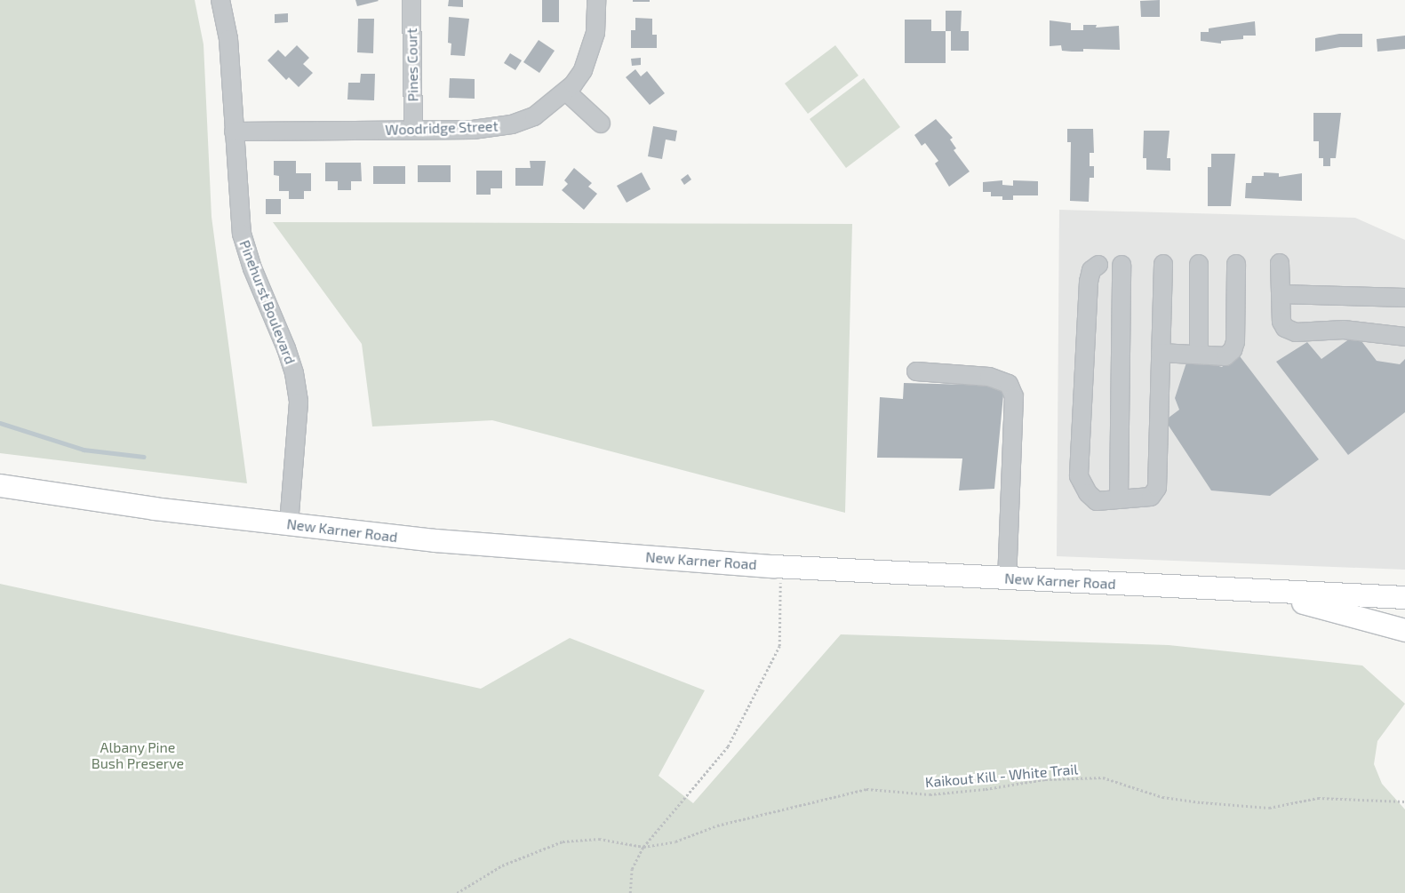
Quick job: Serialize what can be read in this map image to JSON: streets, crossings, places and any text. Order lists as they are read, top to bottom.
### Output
{
  "streets": {
    "main road": ["New Karner Road"],
    "street": ["Pines Court", "Woodridge Street", "Pinehurst Boulevard"],
    "path": ["Kaikout Kill - White Trail"]
  },
  "crossings": [
    ["Pines Court", "Woodridge Street"],
    ["Woodridge Street", "Pinehurst Boulevard"],
    ["Pinehurst Boulevard", "New Karner Road"]
  ],
  "parks": ["Albany Pine Bush Preserve"]
}
